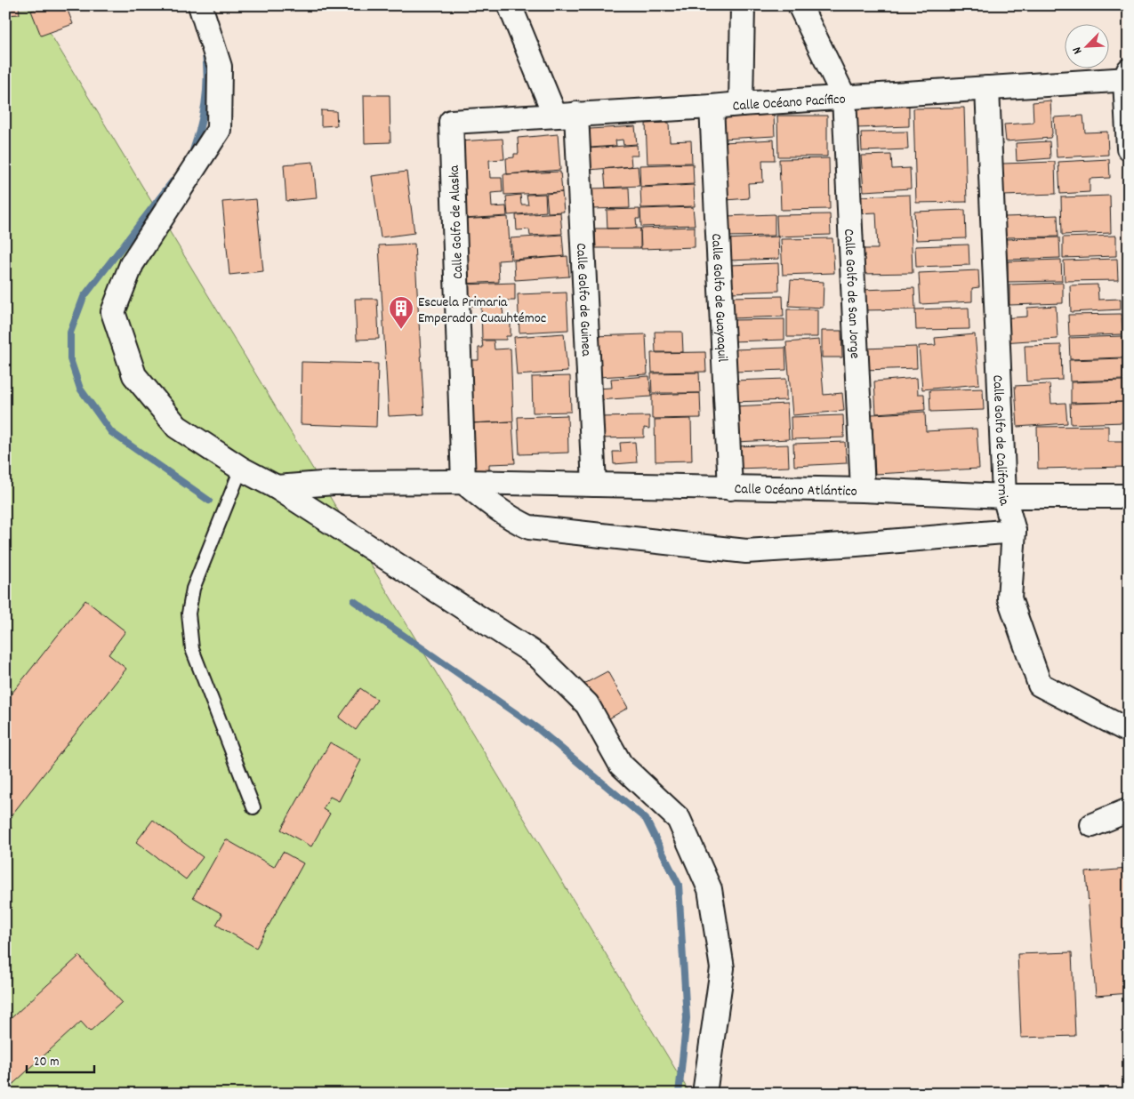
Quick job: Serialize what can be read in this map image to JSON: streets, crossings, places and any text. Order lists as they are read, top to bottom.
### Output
{
  "streets": {
    "street": [
      "Calle Océano Pacífico",
      "Calle Golfo de Alaska",
      "Calle Golfo de San Jorge",
      "Calle Golfo de Guayaquil",
      "Calle Golfo de Guinea",
      "Calle Golfo de California",
      "Calle Océano Atlántico"
    ]
  },
  "crossings": [
    ["Calle Océano Pacífico", "Calle Golfo de Alaska"],
    ["Calle Océano Pacífico", "Calle Golfo de San Jorge"],
    ["Calle Océano Pacífico", "Calle Golfo de Guayaquil"],
    ["Calle Océano Pacífico", "Calle Golfo de Guinea"],
    ["Calle Océano Pacífico", "Calle Golfo de California"],
    ["Calle Golfo de Alaska", "Calle Océano Atlántico"],
    ["Calle Golfo de San Jorge", "Calle Océano Atlántico"],
    ["Calle Golfo de Guayaquil", "Calle Océano Atlántico"],
    ["Calle Golfo de Guinea", "Calle Océano Atlántico"],
    ["Calle Golfo de California", "Calle Océano Atlántico"]
  ],
  "places": {
    "building": ["Escuela Primaria Emperador Cuauhtémoc"]
  },
  "scale_bar": "20 m",
  "north": "bottom left"
}
